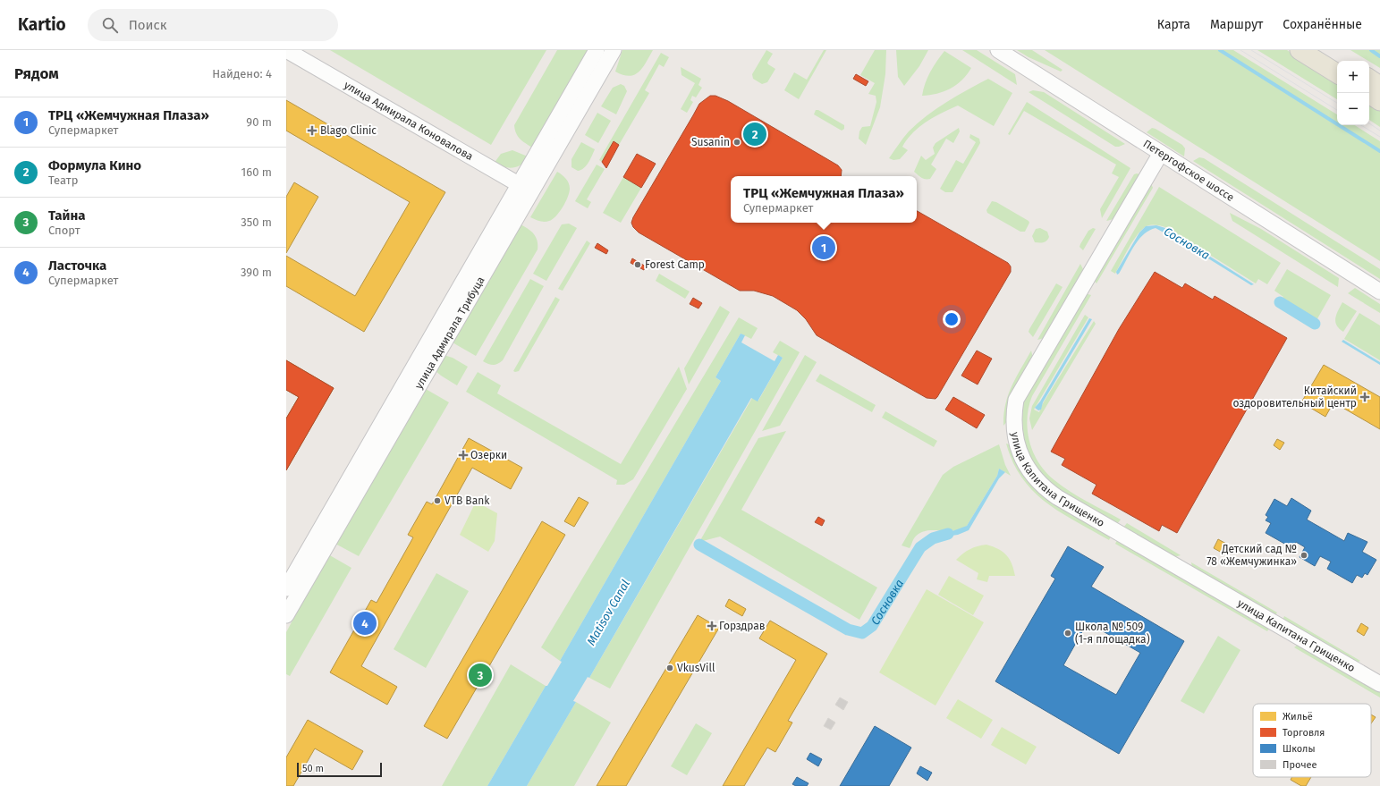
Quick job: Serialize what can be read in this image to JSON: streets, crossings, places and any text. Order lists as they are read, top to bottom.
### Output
{
  "streets": {
    "street": [
      "улица Адмирала Коновалова",
      "Петергофское шоссе",
      "улица Адмирала Трибуца",
      "улица Капитана Грищенко"
    ]
  },
  "crossings": [
    ["улица Адмирала Коновалова", "улица Адмирала Трибуца"],
    ["Петергофское шоссе", "улица Капитана Грищенко"]
  ],
  "water": ["Сосновка", "Matisov Canal"],
  "places": {
    "health": [
      "Blago Clinic",
      "Китайский оздоровительный центр",
      "Озерки",
      "Горздрав"
    ],
    "other": [
      "Susanin",
      "Forest Camp",
      "VTB Bank",
      "Детский сад № 78 «Жемчужинка»",
      "Школа № 509 (1-я площадка)",
      "VkusVill"
    ]
  },
  "legend": [
    "Жильё",
    "Торговля",
    "Школы",
    "Прочее"
  ],
  "scale_bar": "50 m",
  "page": {
    "header": "Kartio",
    "search": "Поиск",
    "nav": ["Карта", "Маршрут", "Сохранённые"],
    "heading": ["Рядом", "Найдено: 4"],
    "map_buttons": ["+", "−"],
    "list": [
      {
        "mark": "1",
        "name": "ТРЦ «Жемчужная Плаза»",
        "note": "Супермаркет",
        "value": "90 m"
      },
      {
        "mark": "2",
        "name": "Формула Кино",
        "note": "Театр",
        "value": "160 m"
      },
      {
        "mark": "3",
        "name": "Тайна",
        "note": "Спорт",
        "value": "350 m"
      },
      {
        "mark": "4",
        "name": "Ласточка",
        "note": "Супермаркет",
        "value": "390 m"
      }
    ],
    "pins": [
      "2",
      "1",
      "4",
      "3"
    ],
    "popup": ["ТРЦ «Жемчужная Плаза»", "Супермаркет"],
    "scale": "50 m"
  }
}
